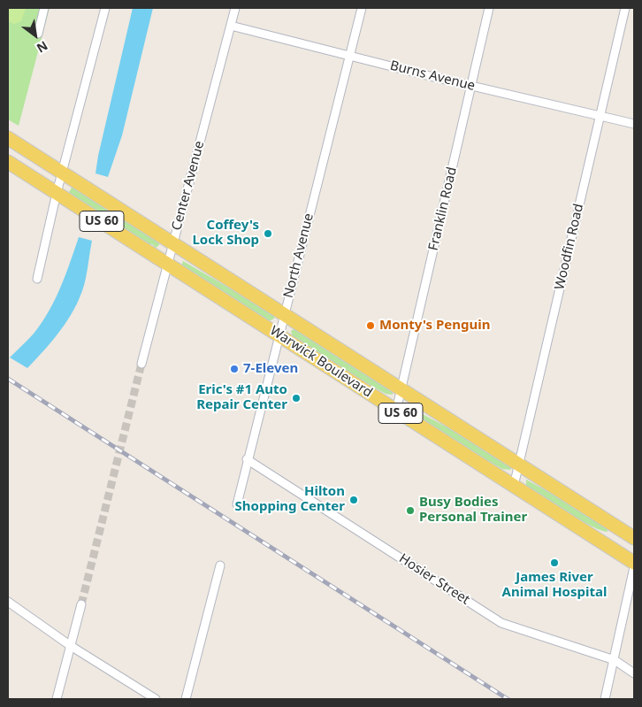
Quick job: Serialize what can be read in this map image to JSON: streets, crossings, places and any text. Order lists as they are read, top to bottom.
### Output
{
  "streets": {
    "main road": ["US 60", "Warwick Boulevard"],
    "street": [
      "Burns Avenue",
      "Center Avenue",
      "Franklin Road",
      "Woodfin Road",
      "North Avenue",
      "Hosier Street"
    ]
  },
  "crossings": [
    ["Burns Avenue", "Center Avenue"],
    ["Burns Avenue", "Franklin Road"],
    ["Burns Avenue", "Woodfin Road"],
    ["Burns Avenue", "North Avenue"],
    ["Center Avenue", "Warwick Boulevard"],
    ["Franklin Road", "Warwick Boulevard"],
    ["Woodfin Road", "Warwick Boulevard"],
    ["North Avenue", "Warwick Boulevard"],
    ["North Avenue", "Hosier Street"]
  ],
  "places": [
    "Coffey's Lock Shop",
    "Monty's Penguin",
    "7-Eleven",
    "Eric's #1 Auto Repair Center",
    "Hilton Shopping Center",
    "Busy Bodies Personal Trainer",
    "James River Animal Hospital"
  ],
  "north": "bottom right"
}
